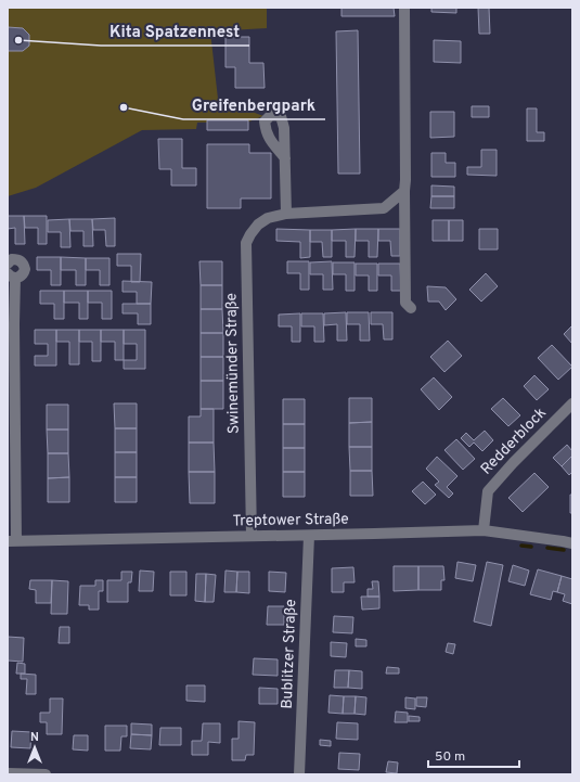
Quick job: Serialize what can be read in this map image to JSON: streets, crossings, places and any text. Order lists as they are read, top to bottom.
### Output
{
  "streets": {
    "street": [
      "Swinemünder Straße",
      "Redderblock",
      "Treptower Straße",
      "Bublitzer Straße"
    ]
  },
  "crossings": [
    ["Swinemünder Straße", "Treptower Straße"],
    ["Redderblock", "Treptower Straße"],
    ["Treptower Straße", "Bublitzer Straße"]
  ],
  "places": ["Kita Spatzennest", "Greifenbergpark"],
  "scale_bar": "50 m",
  "north": "top"
}
